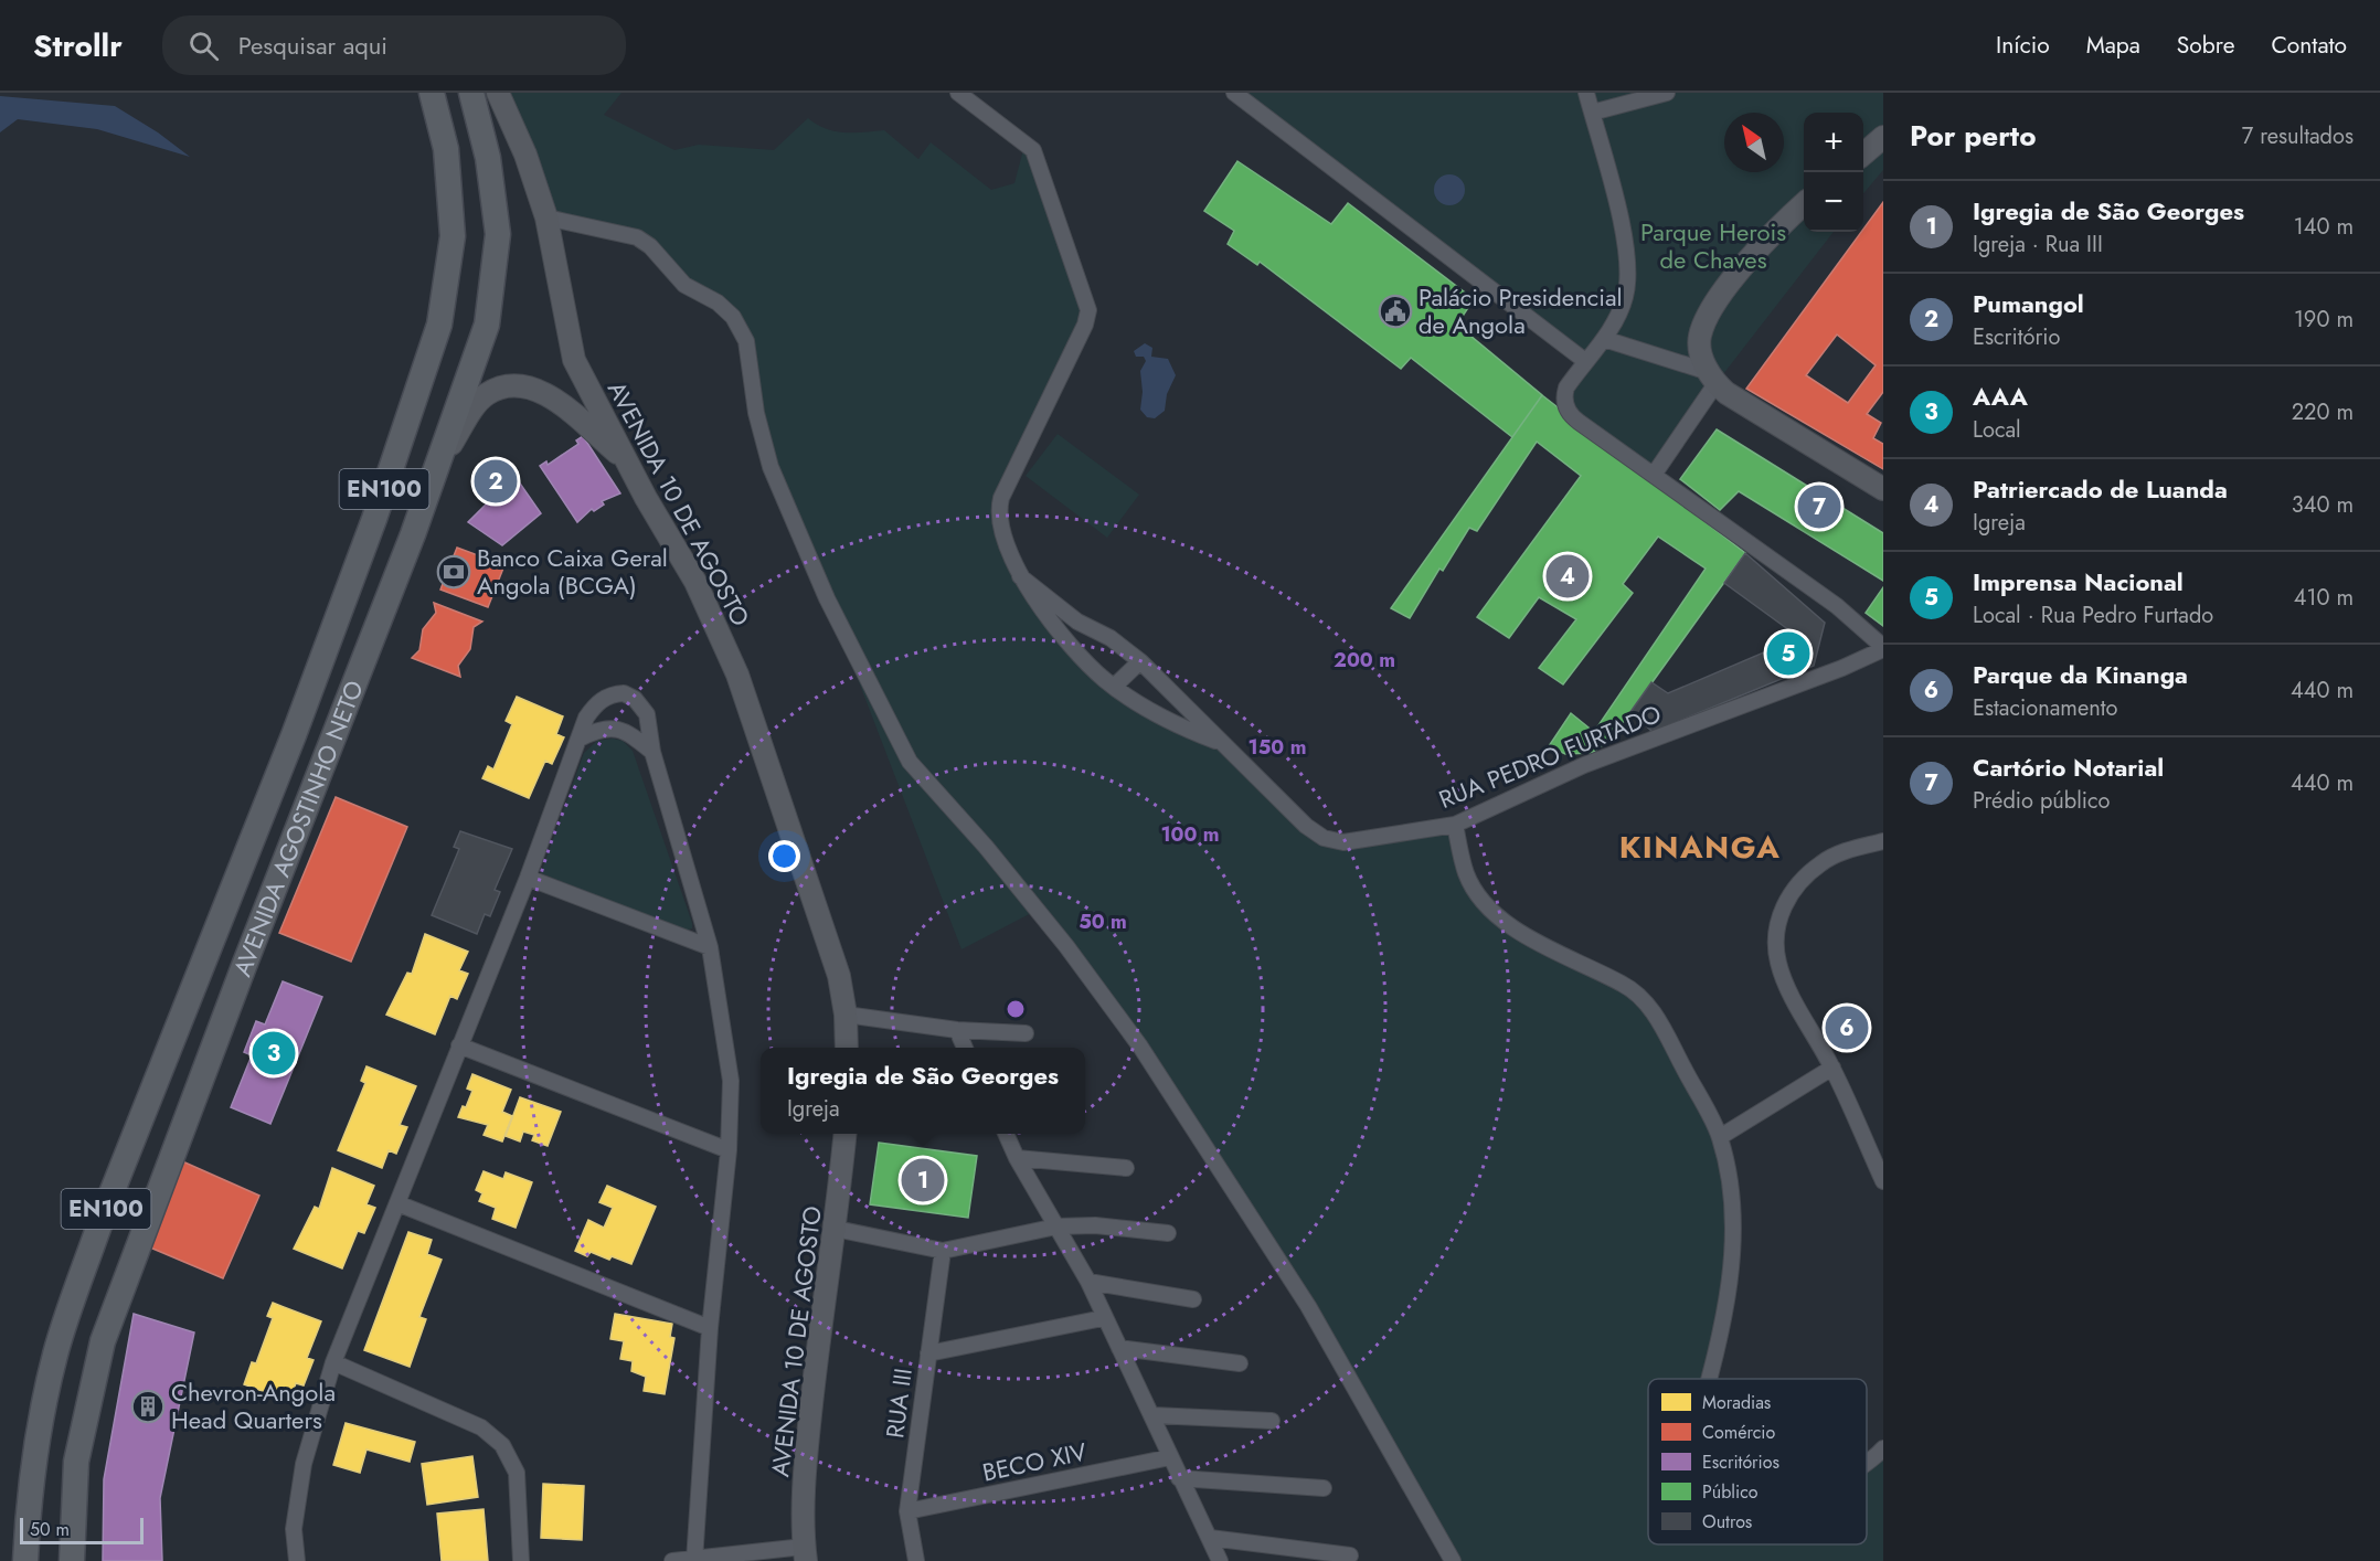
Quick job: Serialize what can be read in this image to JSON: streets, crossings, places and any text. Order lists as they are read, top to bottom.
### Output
{
  "streets": {
    "main road": ["EN100", "AVENIDA AGOSTINHO NETO"],
    "street": [
      "AVENIDA 10 DE AGOSTO",
      "RUA PEDRO FURTADO",
      "RUA III",
      "BECO XIV"
    ]
  },
  "crossings": [
    ["RUA III", "BECO XIV"]
  ],
  "districts": ["KINANGA"],
  "parks": ["Parque Herois de Chaves"],
  "places": {
    "public building": ["Palácio Presidencial de Angola"],
    "bank": ["Banco Caixa Geral Angola (BCGA)"],
    "building": ["Chevron-Angola Head Quarters"]
  },
  "legend": [
    "Moradias",
    "Comércio",
    "Escritórios",
    "Público",
    "Outros"
  ],
  "scale_bar": "50 m",
  "north": "top left",
  "page": {
    "header": "Strollr",
    "search": "Pesquisar aqui",
    "nav": [
      "Início",
      "Mapa",
      "Sobre",
      "Contato"
    ],
    "heading": ["Por perto", "7 resultados"],
    "map_buttons": ["+", "−"],
    "list": [
      {
        "mark": "1",
        "name": "Igregia de São Georges",
        "note": "Igreja · Rua III",
        "value": "140 m"
      },
      {
        "mark": "2",
        "name": "Pumangol",
        "note": "Escritório",
        "value": "190 m"
      },
      {
        "mark": "3",
        "name": "AAA",
        "note": "Local",
        "value": "220 m"
      },
      {
        "mark": "4",
        "name": "Patriercado de Luanda",
        "note": "Igreja",
        "value": "340 m"
      },
      {
        "mark": "5",
        "name": "Imprensa Nacional",
        "note": "Local · Rua Pedro Furtado",
        "value": "410 m"
      },
      {
        "mark": "6",
        "name": "Parque da Kinanga",
        "note": "Estacionamento",
        "value": "440 m"
      },
      {
        "mark": "7",
        "name": "Cartório Notarial",
        "note": "Prédio público",
        "value": "440 m"
      }
    ],
    "pins": [
      "2",
      "7",
      "4",
      "5",
      "6",
      "3",
      "1"
    ],
    "popup": ["Igregia de São Georges", "Igreja"],
    "scale": "50 m"
  },
  "rings": [
    "200 m",
    "150 m",
    "100 m",
    "50 m"
  ]
}
